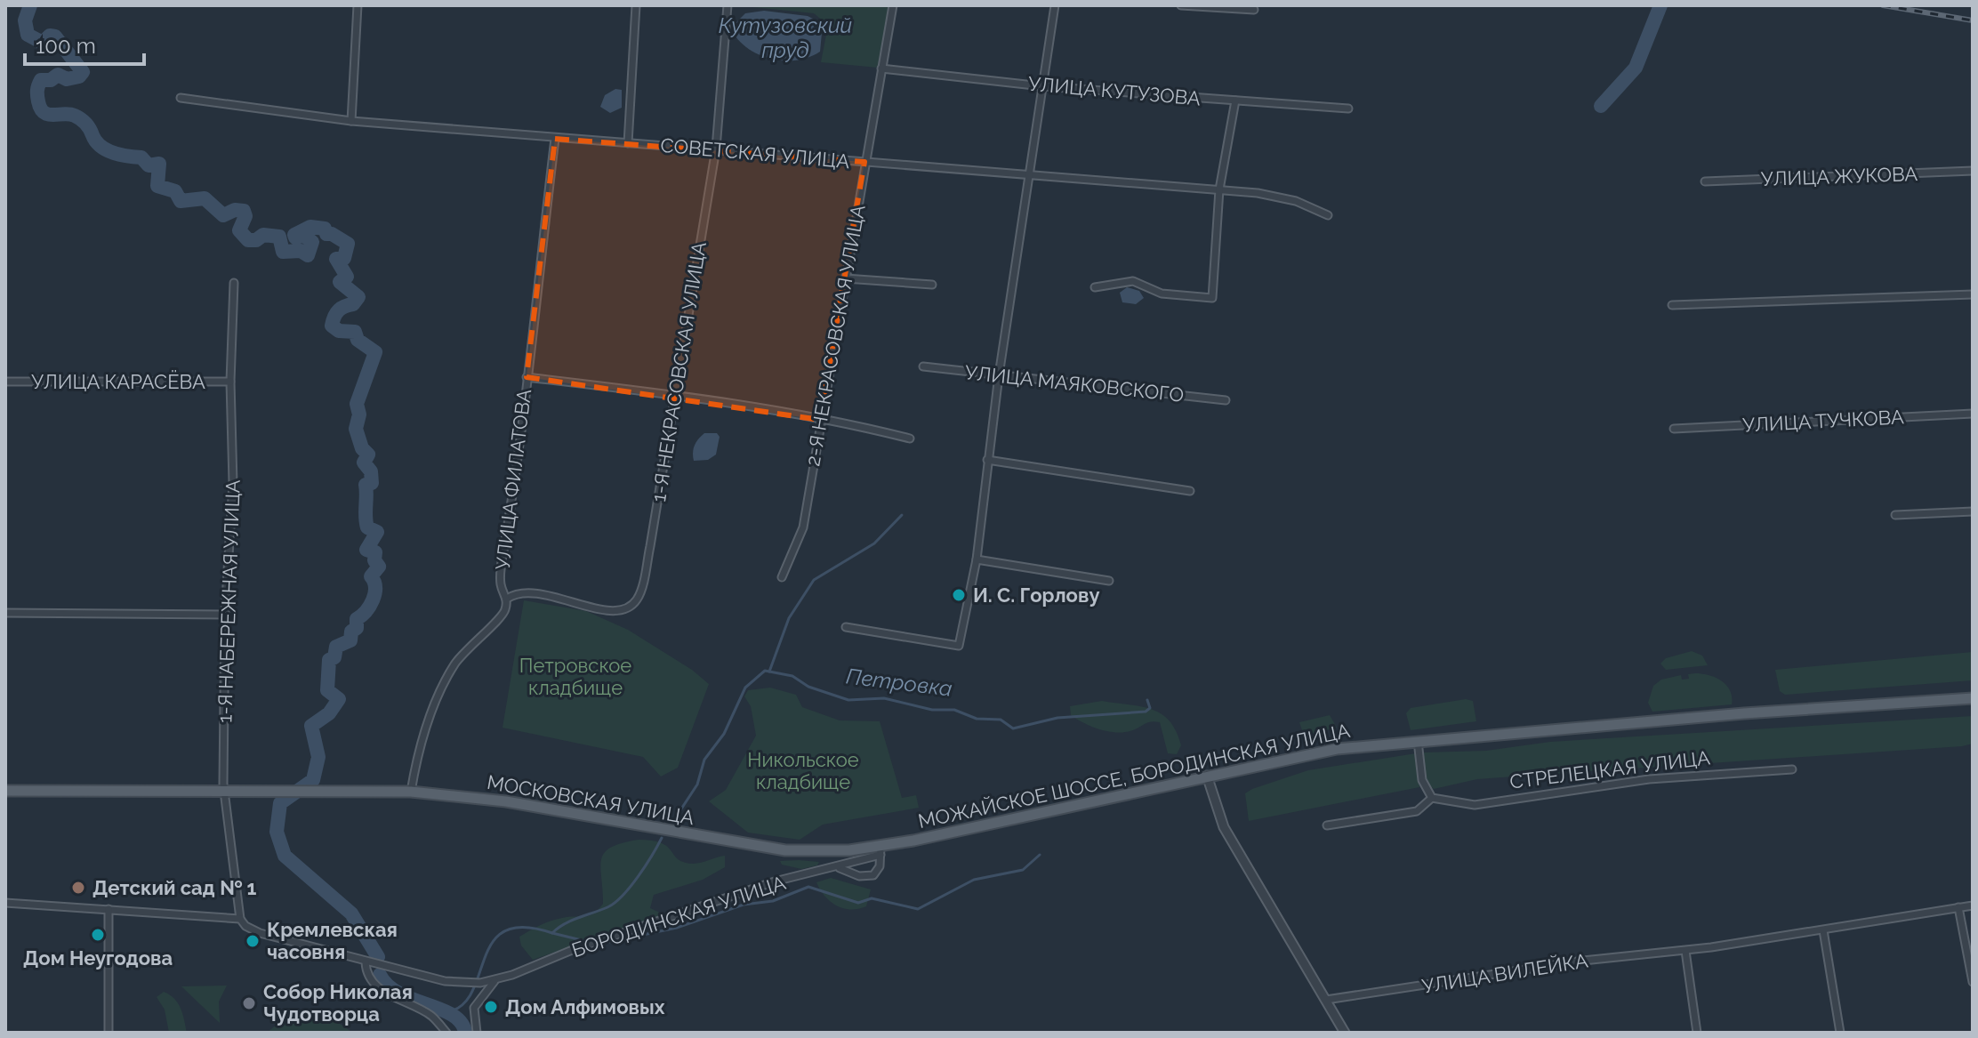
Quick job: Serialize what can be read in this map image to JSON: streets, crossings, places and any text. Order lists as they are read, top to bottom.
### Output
{
  "streets": {
    "main road": ["МОЖАЙСКОЕ ШОССЕ, БОРОДИНСКАЯ УЛИЦА", "МОСКОВСКАЯ УЛИЦА"],
    "street": [
      "УЛИЦА КУТУЗОВА",
      "СОВЕТСКАЯ УЛИЦА",
      "УЛИЦА ЖУКОВА",
      "2-Я НЕКРАСОВСКАЯ УЛИЦА",
      "1-Я НЕКРАСОВСКАЯ УЛИЦА",
      "УЛИЦА КАРАСЁВА",
      "УЛИЦА МАЯКОВСКОГО",
      "УЛИЦА ТУЧКОВА",
      "УЛИЦА ФИЛАТОВА",
      "1-Я НАБЕРЕЖНАЯ УЛИЦА",
      "СТРЕЛЕЦКАЯ УЛИЦА",
      "БОРОДИНСКАЯ УЛИЦА",
      "УЛИЦА ВИЛЕЙКА"
    ]
  },
  "crossings": [
    ["УЛИЦА КУТУЗОВА", "2-Я НЕКРАСОВСКАЯ УЛИЦА"],
    ["СОВЕТСКАЯ УЛИЦА", "2-Я НЕКРАСОВСКАЯ УЛИЦА"],
    ["СОВЕТСКАЯ УЛИЦА", "1-Я НЕКРАСОВСКАЯ УЛИЦА"],
    ["СОВЕТСКАЯ УЛИЦА", "УЛИЦА ФИЛАТОВА"],
    ["1-Я НЕКРАСОВСКАЯ УЛИЦА", "УЛИЦА ФИЛАТОВА"],
    ["УЛИЦА КАРАСЁВА", "1-Я НАБЕРЕЖНАЯ УЛИЦА"],
    ["УЛИЦА ФИЛАТОВА", "МОСКОВСКАЯ УЛИЦА"],
    ["1-Я НАБЕРЕЖНАЯ УЛИЦА", "МОСКОВСКАЯ УЛИЦА"],
    ["МОЖАЙСКОЕ ШОССЕ, БОРОДИНСКАЯ УЛИЦА", "МОСКОВСКАЯ УЛИЦА"],
    ["МОЖАЙСКОЕ ШОССЕ, БОРОДИНСКАЯ УЛИЦА", "БОРОДИНСКАЯ УЛИЦА"]
  ],
  "water": ["Кутузовский пруд", "Петровка"],
  "parks": ["Петровское кладбище", "Никольское кладбище"],
  "places": [
    "И. С. Горлову",
    "Детский сад № 1",
    "Дом Неугодова",
    "Кремлевская часовня",
    "Собор Николая Чудотворца",
    "Дом Алфимовых"
  ],
  "scale_bar": "100 m"
}
